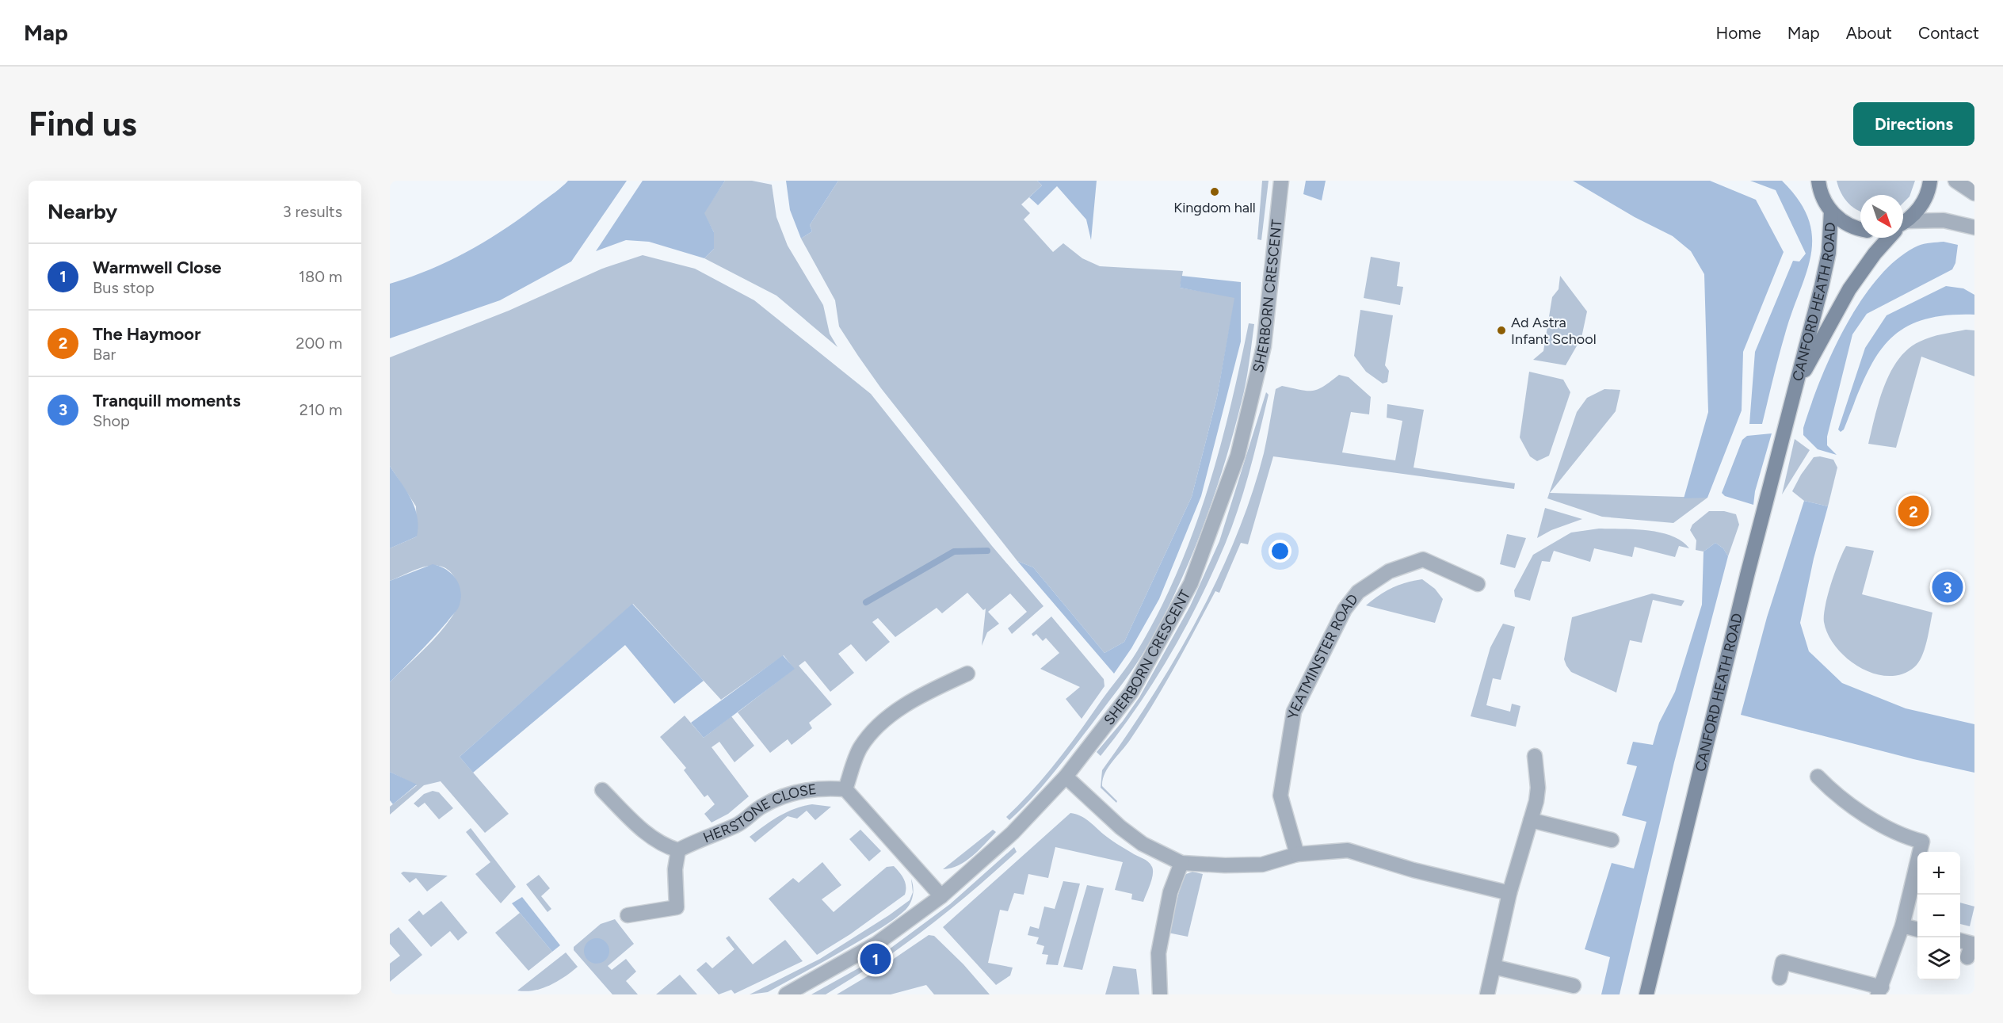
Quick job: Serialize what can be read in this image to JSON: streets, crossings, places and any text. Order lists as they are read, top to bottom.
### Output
{
  "streets": {
    "main road": ["CANFORD HEATH ROAD"],
    "street": ["SHERBORN CRESCENT", "YEATMINSTER ROAD", "HERSTONE CLOSE"]
  },
  "places": ["Kingdom hall", "Ad Astra Infant School"],
  "north": "bottom right",
  "page": {
    "header": "Map",
    "nav": [
      "Home",
      "Map",
      "About",
      "Contact"
    ],
    "buttons": "Directions",
    "title": "Find us",
    "heading": ["Nearby", "3 results"],
    "list": [
      {
        "mark": "1",
        "name": "Warmwell Close",
        "note": "Bus stop",
        "value": "180 m"
      },
      {
        "mark": "2",
        "name": "The Haymoor",
        "note": "Bar",
        "value": "200 m"
      },
      {
        "mark": "3",
        "name": "Tranquill moments",
        "note": "Shop",
        "value": "210 m"
      }
    ],
    "pins": ["2", "3", "1"],
    "map_buttons": ["+", "−"]
  }
}
